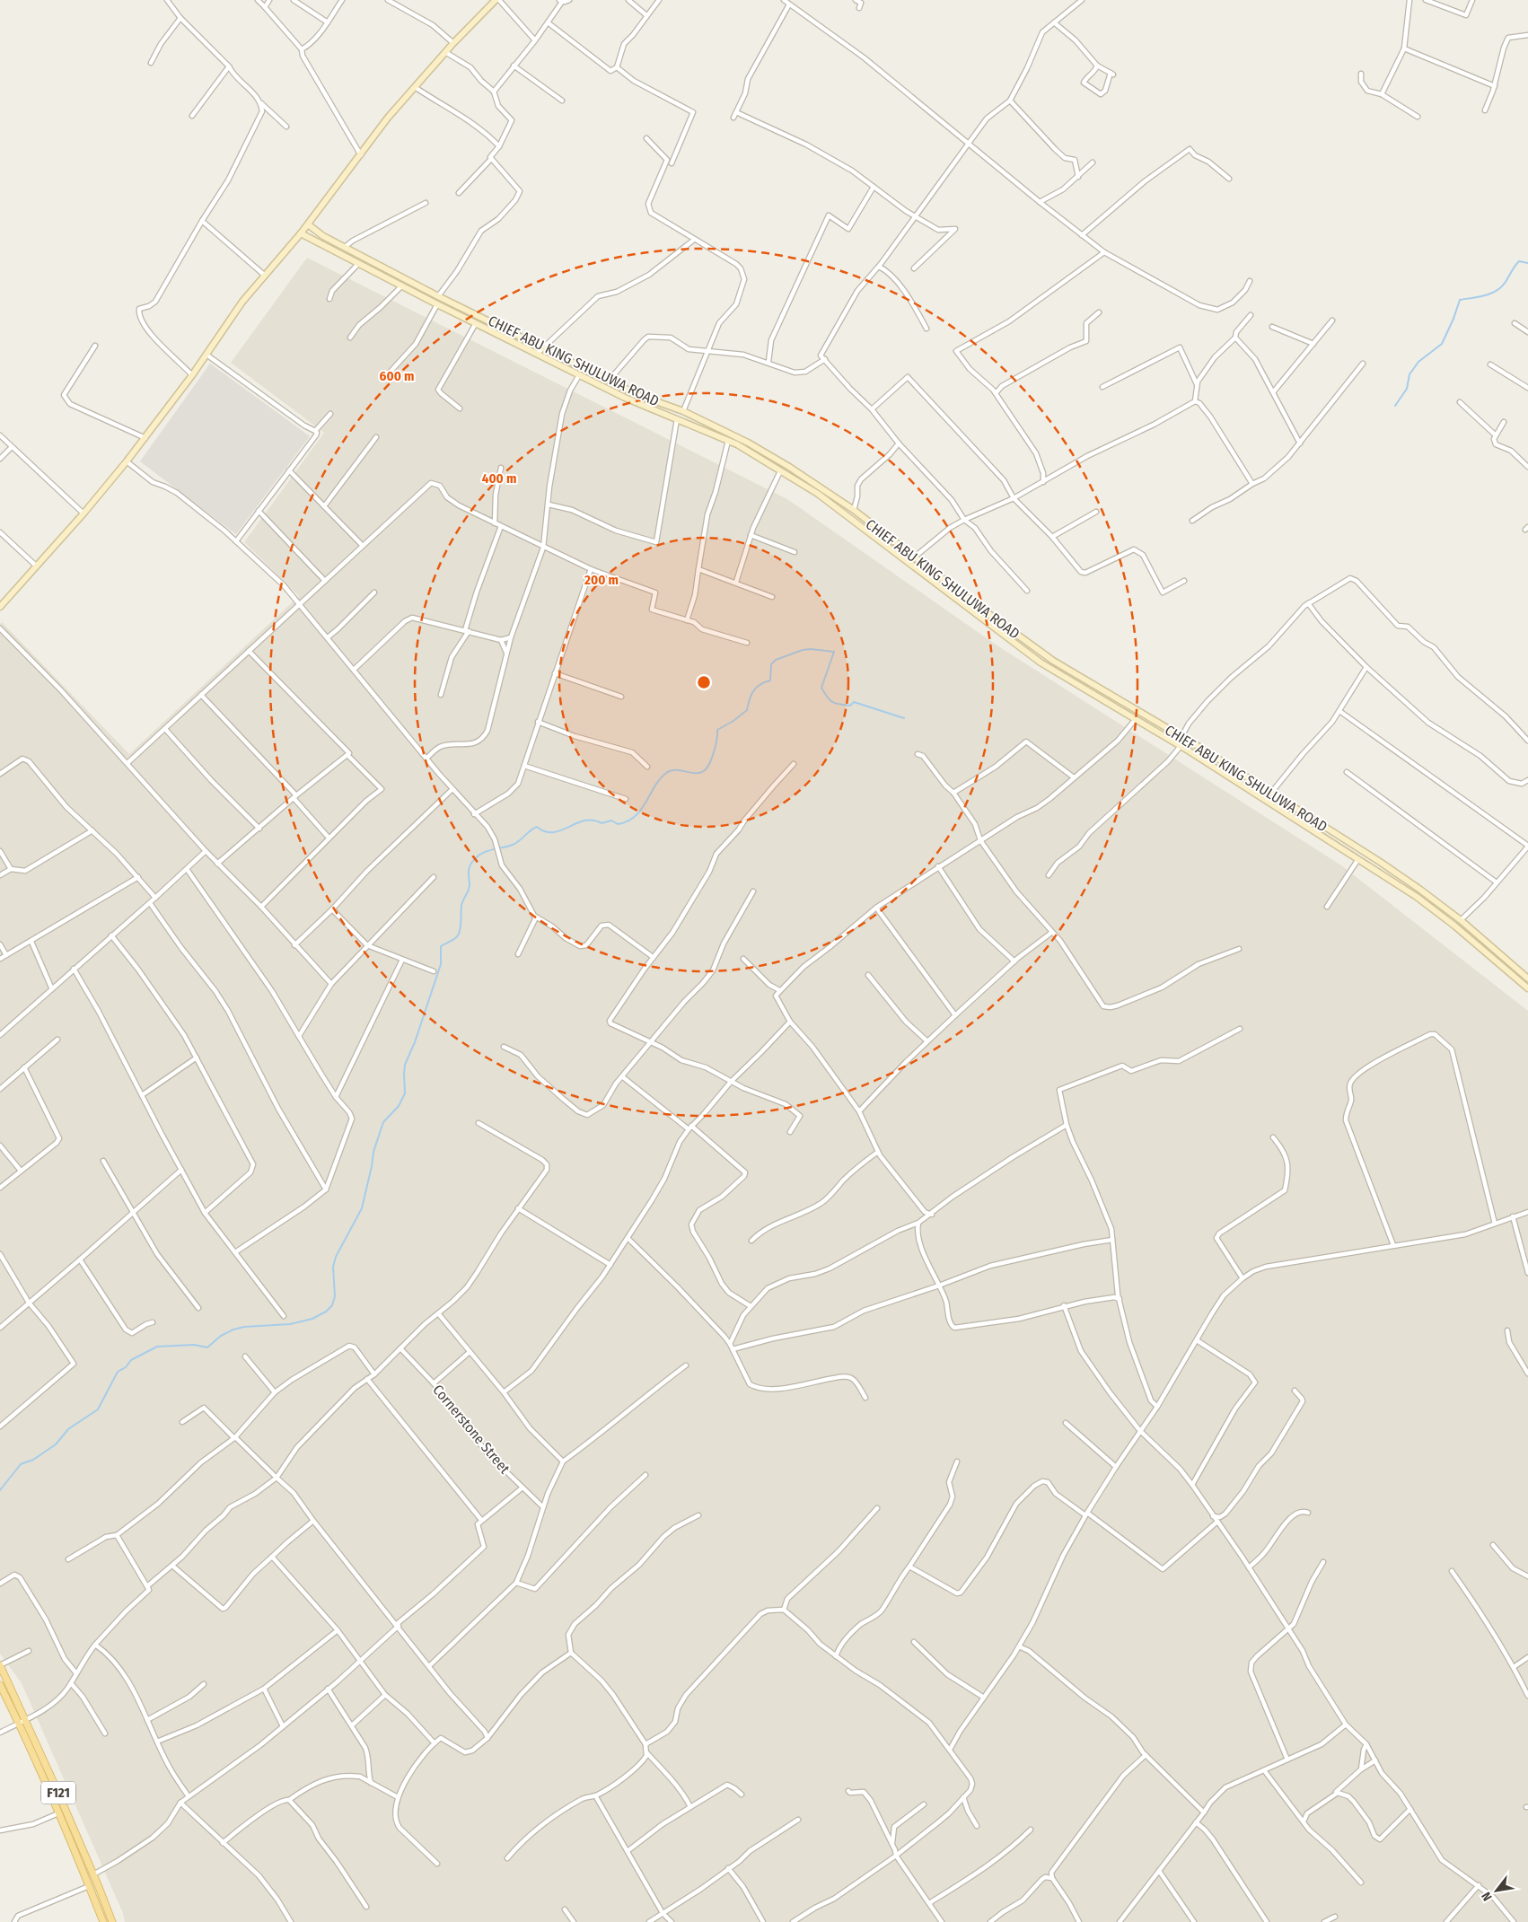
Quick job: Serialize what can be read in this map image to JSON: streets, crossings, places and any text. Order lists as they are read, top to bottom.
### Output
{
  "streets": {
    "main road": ["F121"],
    "street": ["CHIEF ABU KING SHULUWA ROAD", "Cornerstone Street"]
  },
  "north": "bottom left",
  "rings": ["600 m", "400 m", "200 m"]
}
